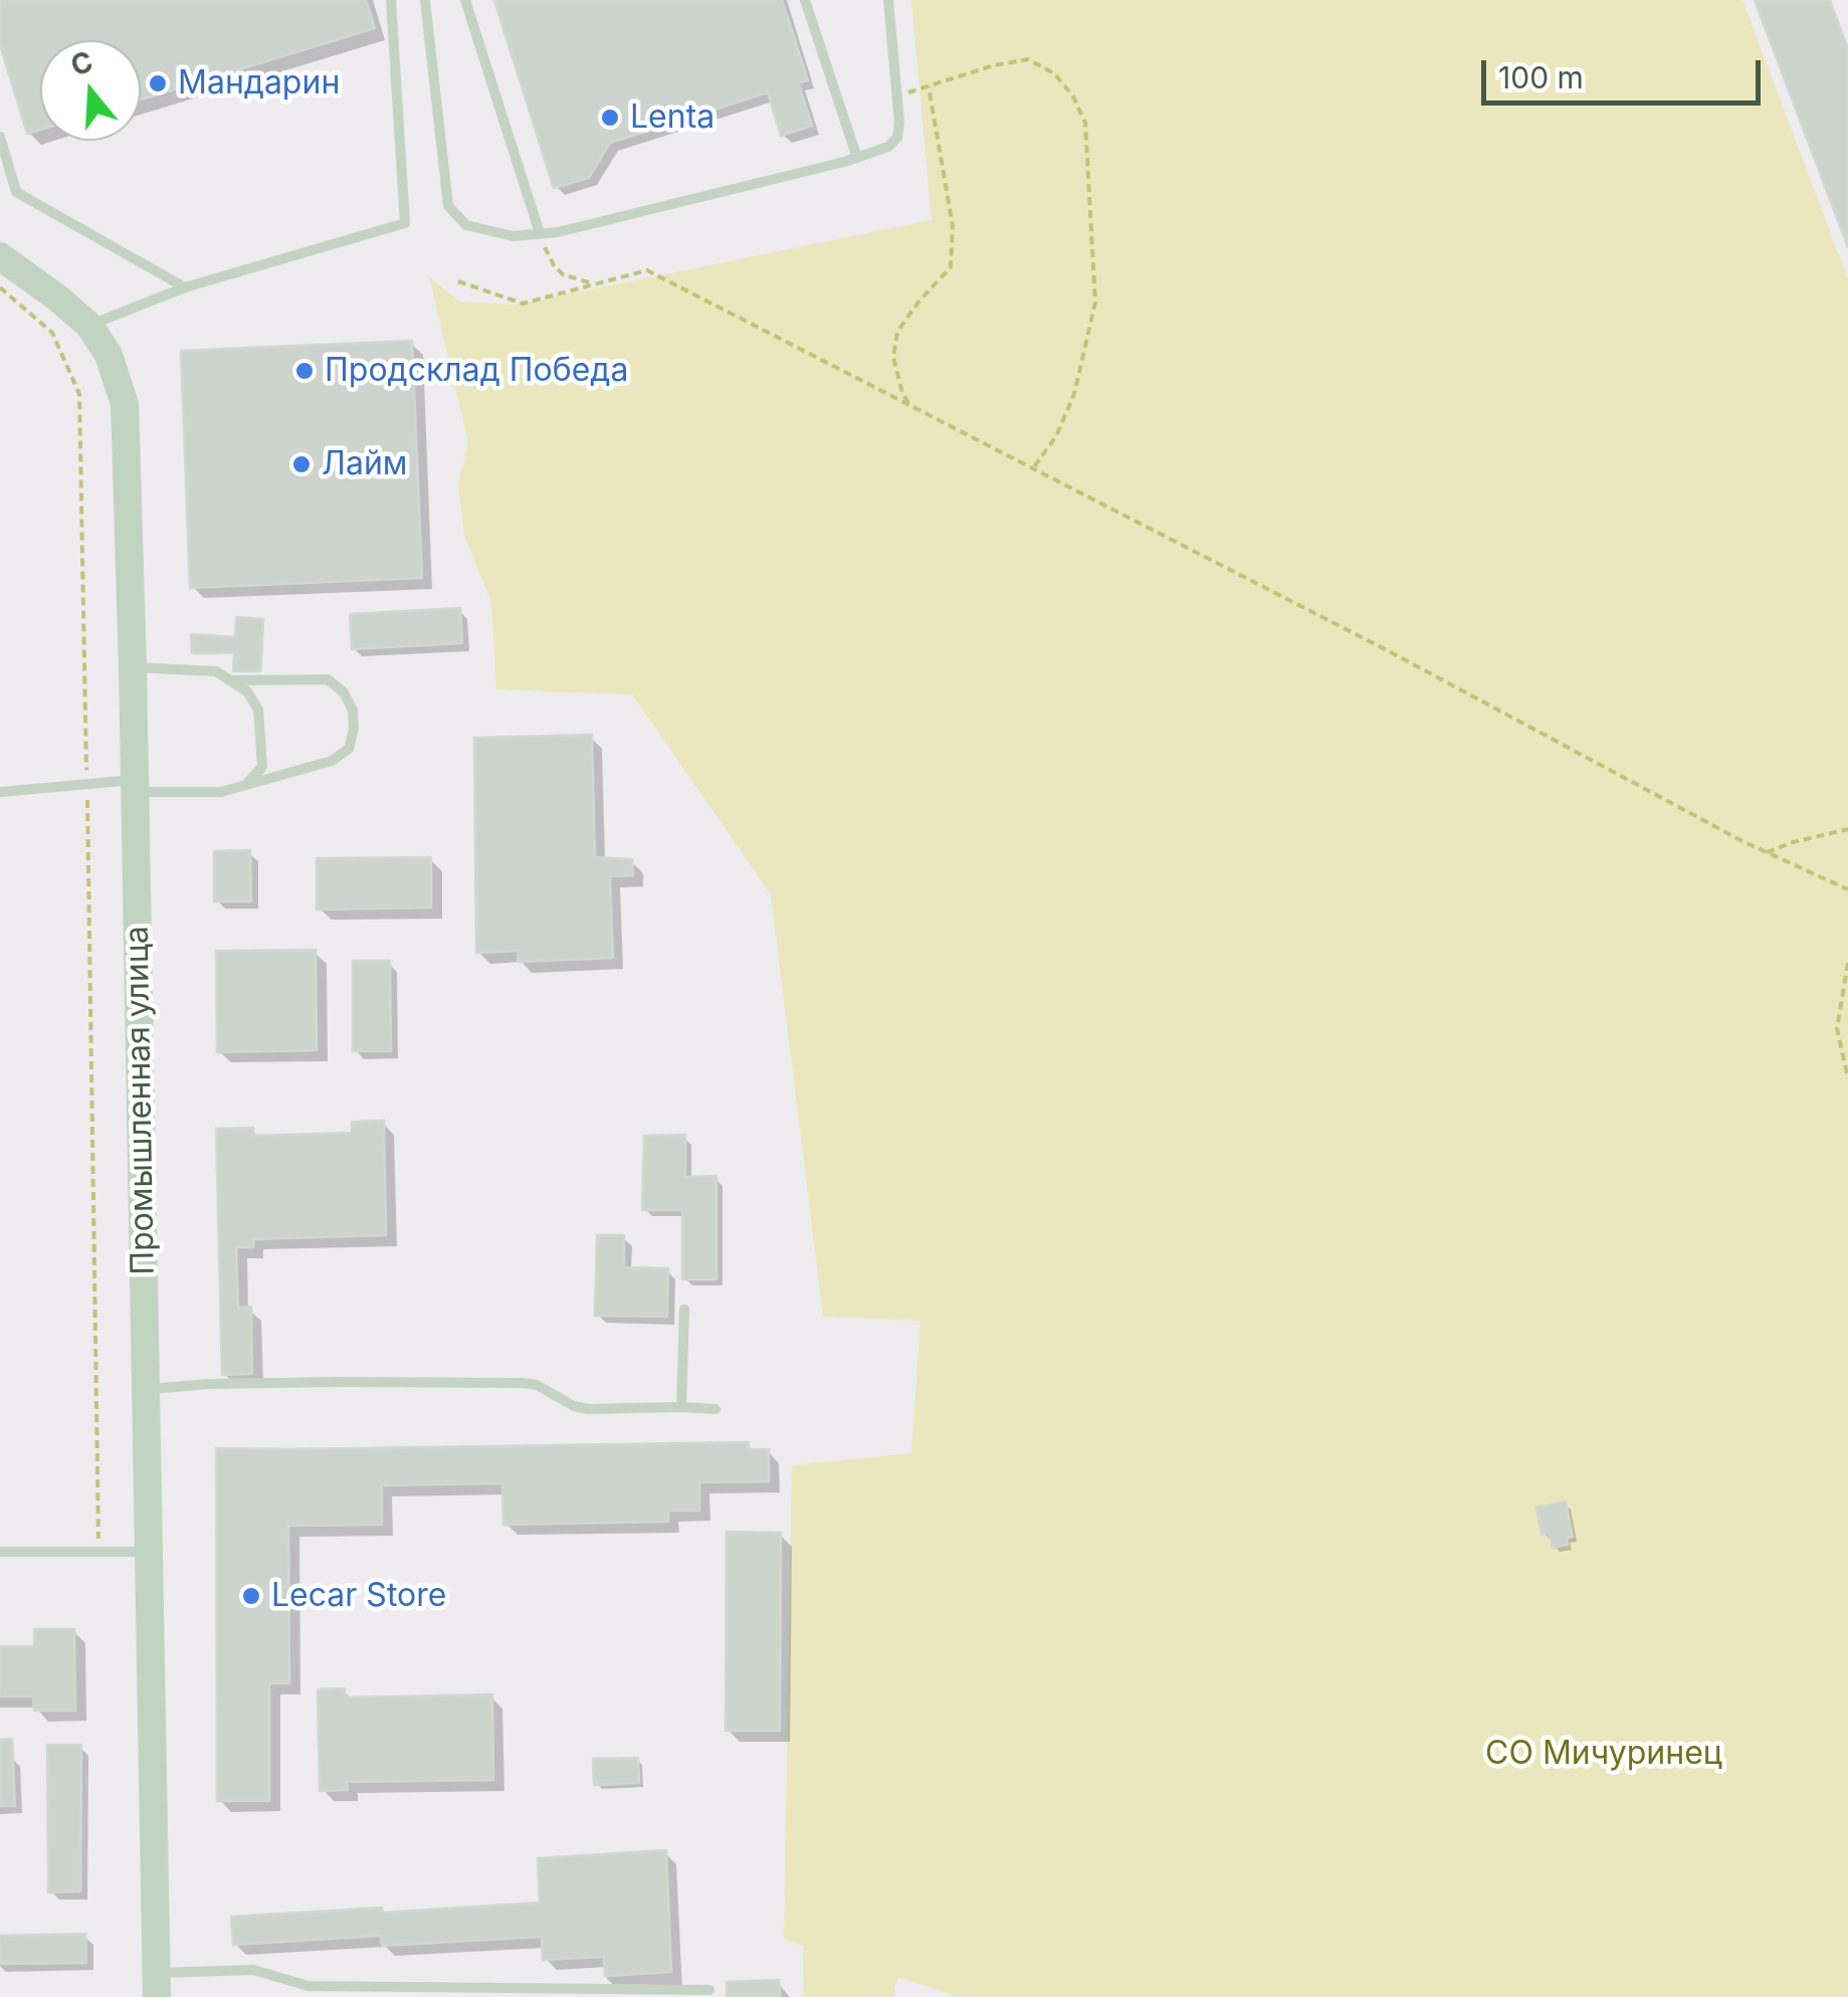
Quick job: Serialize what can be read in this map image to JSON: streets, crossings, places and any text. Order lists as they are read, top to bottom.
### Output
{
  "streets": {
    "main road": ["Промышленная улица"]
  },
  "parks": ["СО Мичуринец"],
  "places": [
    "Мандарин",
    "Lenta",
    "Продсклад Победа",
    "Лайм",
    "Lecar Store"
  ],
  "scale_bar": "100 m",
  "north": "top"
}
